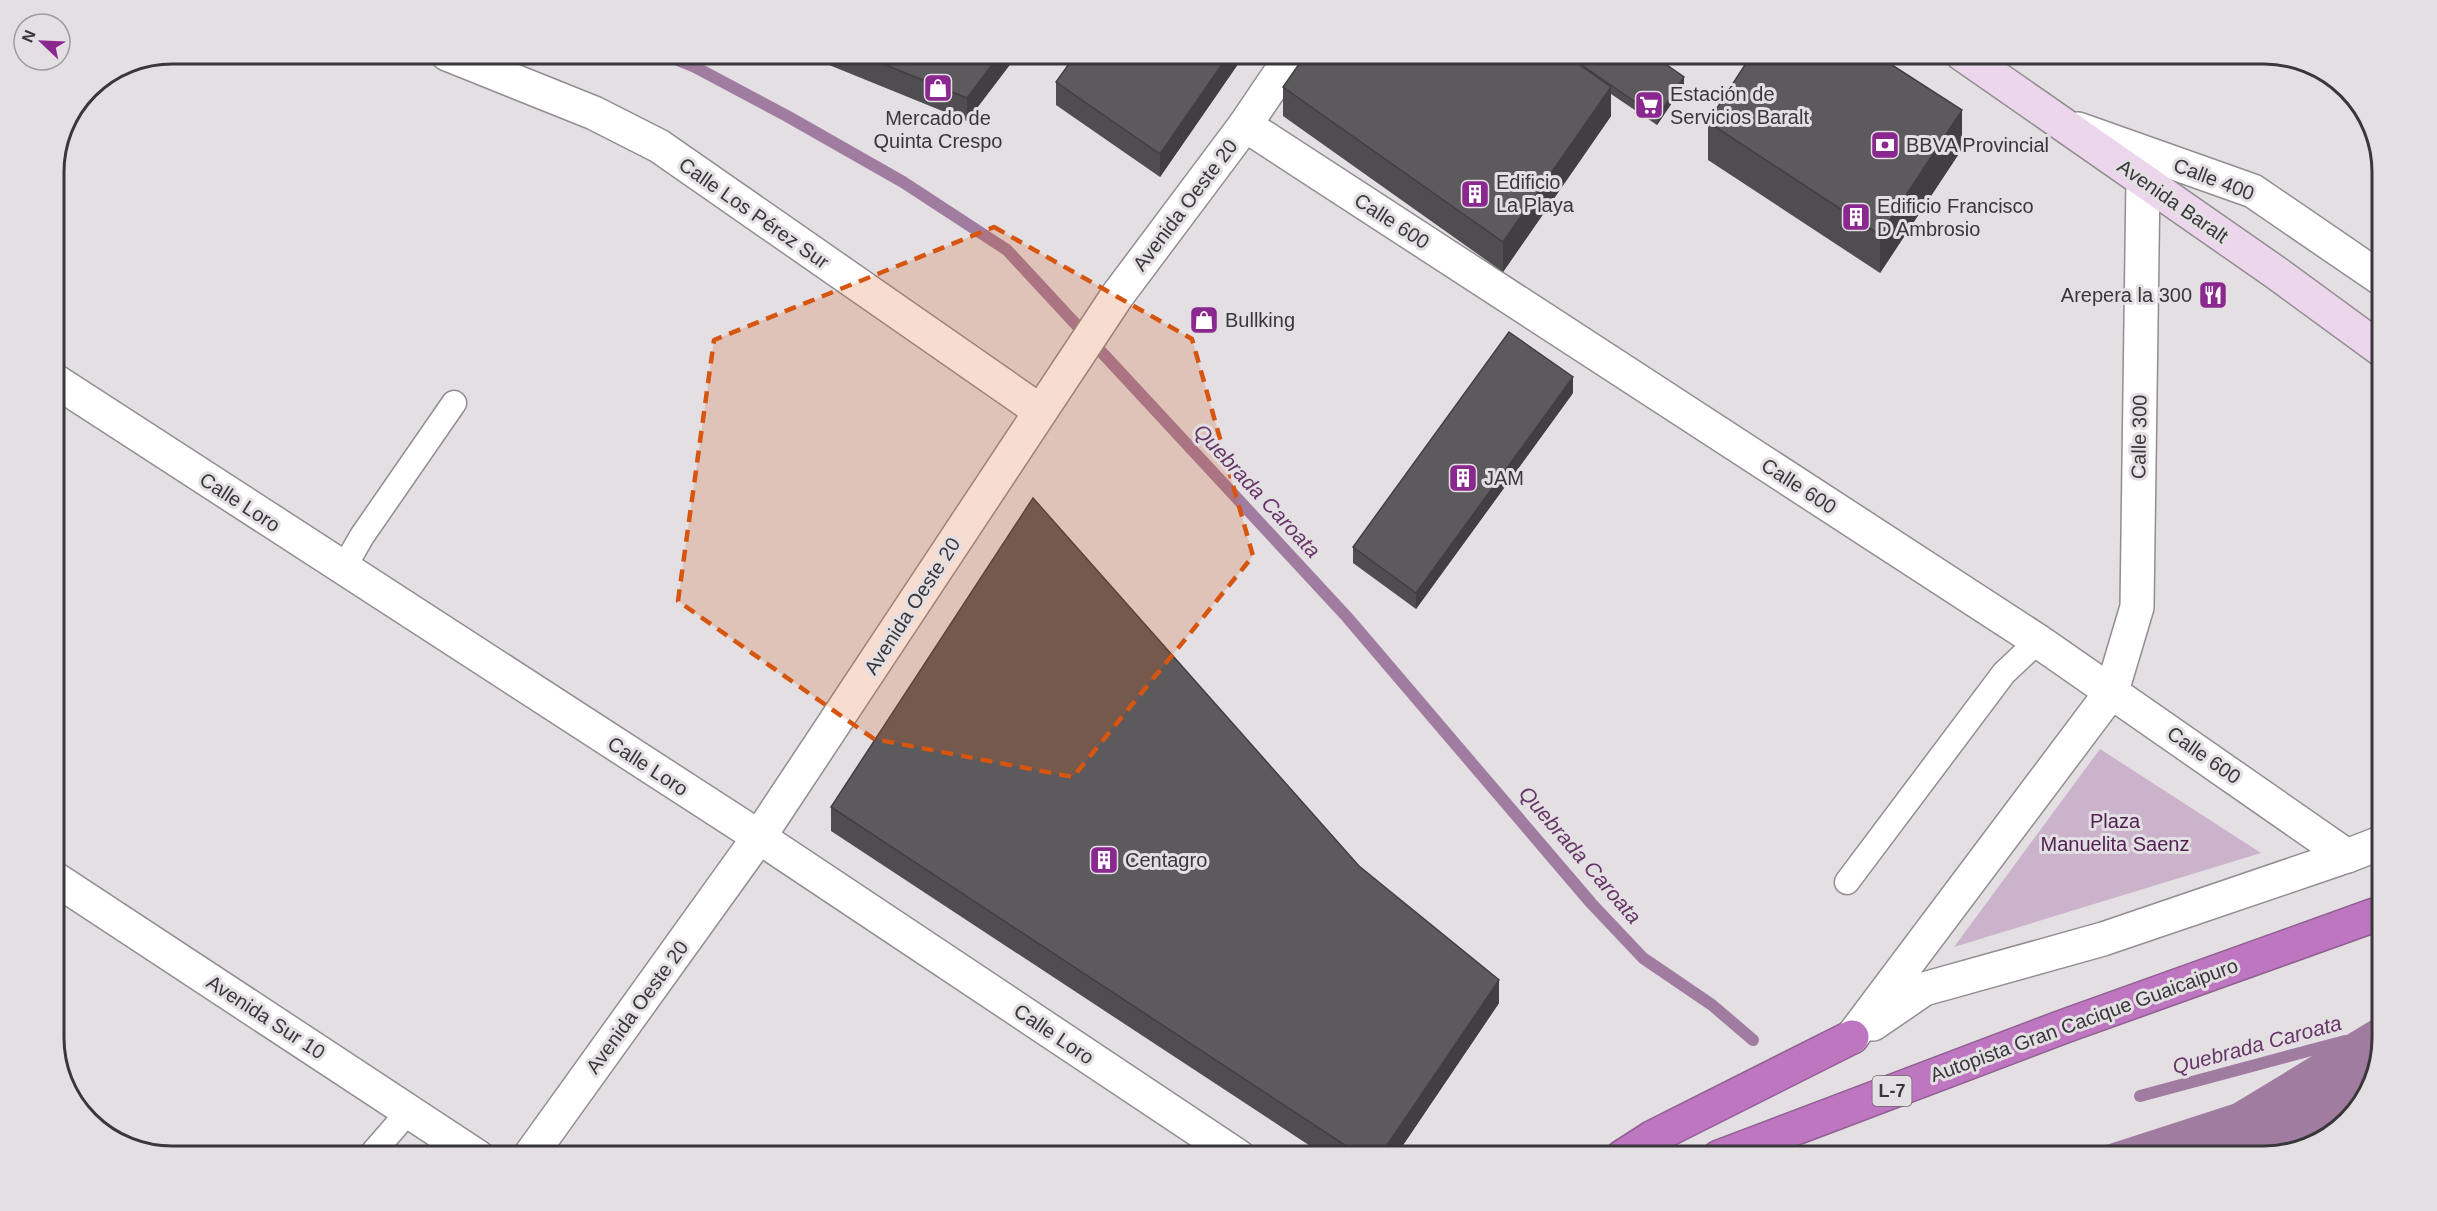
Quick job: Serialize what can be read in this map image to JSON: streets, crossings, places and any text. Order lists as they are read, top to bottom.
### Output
{
  "streets": {
    "highway": ["Autopista Gran Cacique Guaicaipuro", "L-7"],
    "main road": ["Avenida Baralt"],
    "street": [
      "Calle 400",
      "Avenida Oeste 20",
      "Calle Los Pérez Sur",
      "Calle 600",
      "Calle 300",
      "Calle Loro",
      "Avenida Sur 10"
    ]
  },
  "crossings": [
    ["Calle 400", "Avenida Baralt"],
    ["Avenida Baralt", "Calle 300"],
    ["Avenida Oeste 20", "Calle Los Pérez Sur"],
    ["Avenida Oeste 20", "Calle 600"],
    ["Avenida Oeste 20", "Calle Loro"],
    ["Calle 600", "Calle 300"]
  ],
  "water": ["Quebrada Caroata"],
  "parks": ["Plaza Manuelita Saenz"],
  "places": {
    "shop": ["Mercado de Quinta Crespo", "Bullking"],
    "supermarket": ["Estación de Servicios Baralt"],
    "bank": ["BBVA Provincial"],
    "building": [
      "Edificio La Playa",
      "Edificio Francisco D Ambrosio",
      "JAM",
      "Centagro"
    ],
    "restaurant": ["Arepera la 300"]
  },
  "north": "top left"
}
